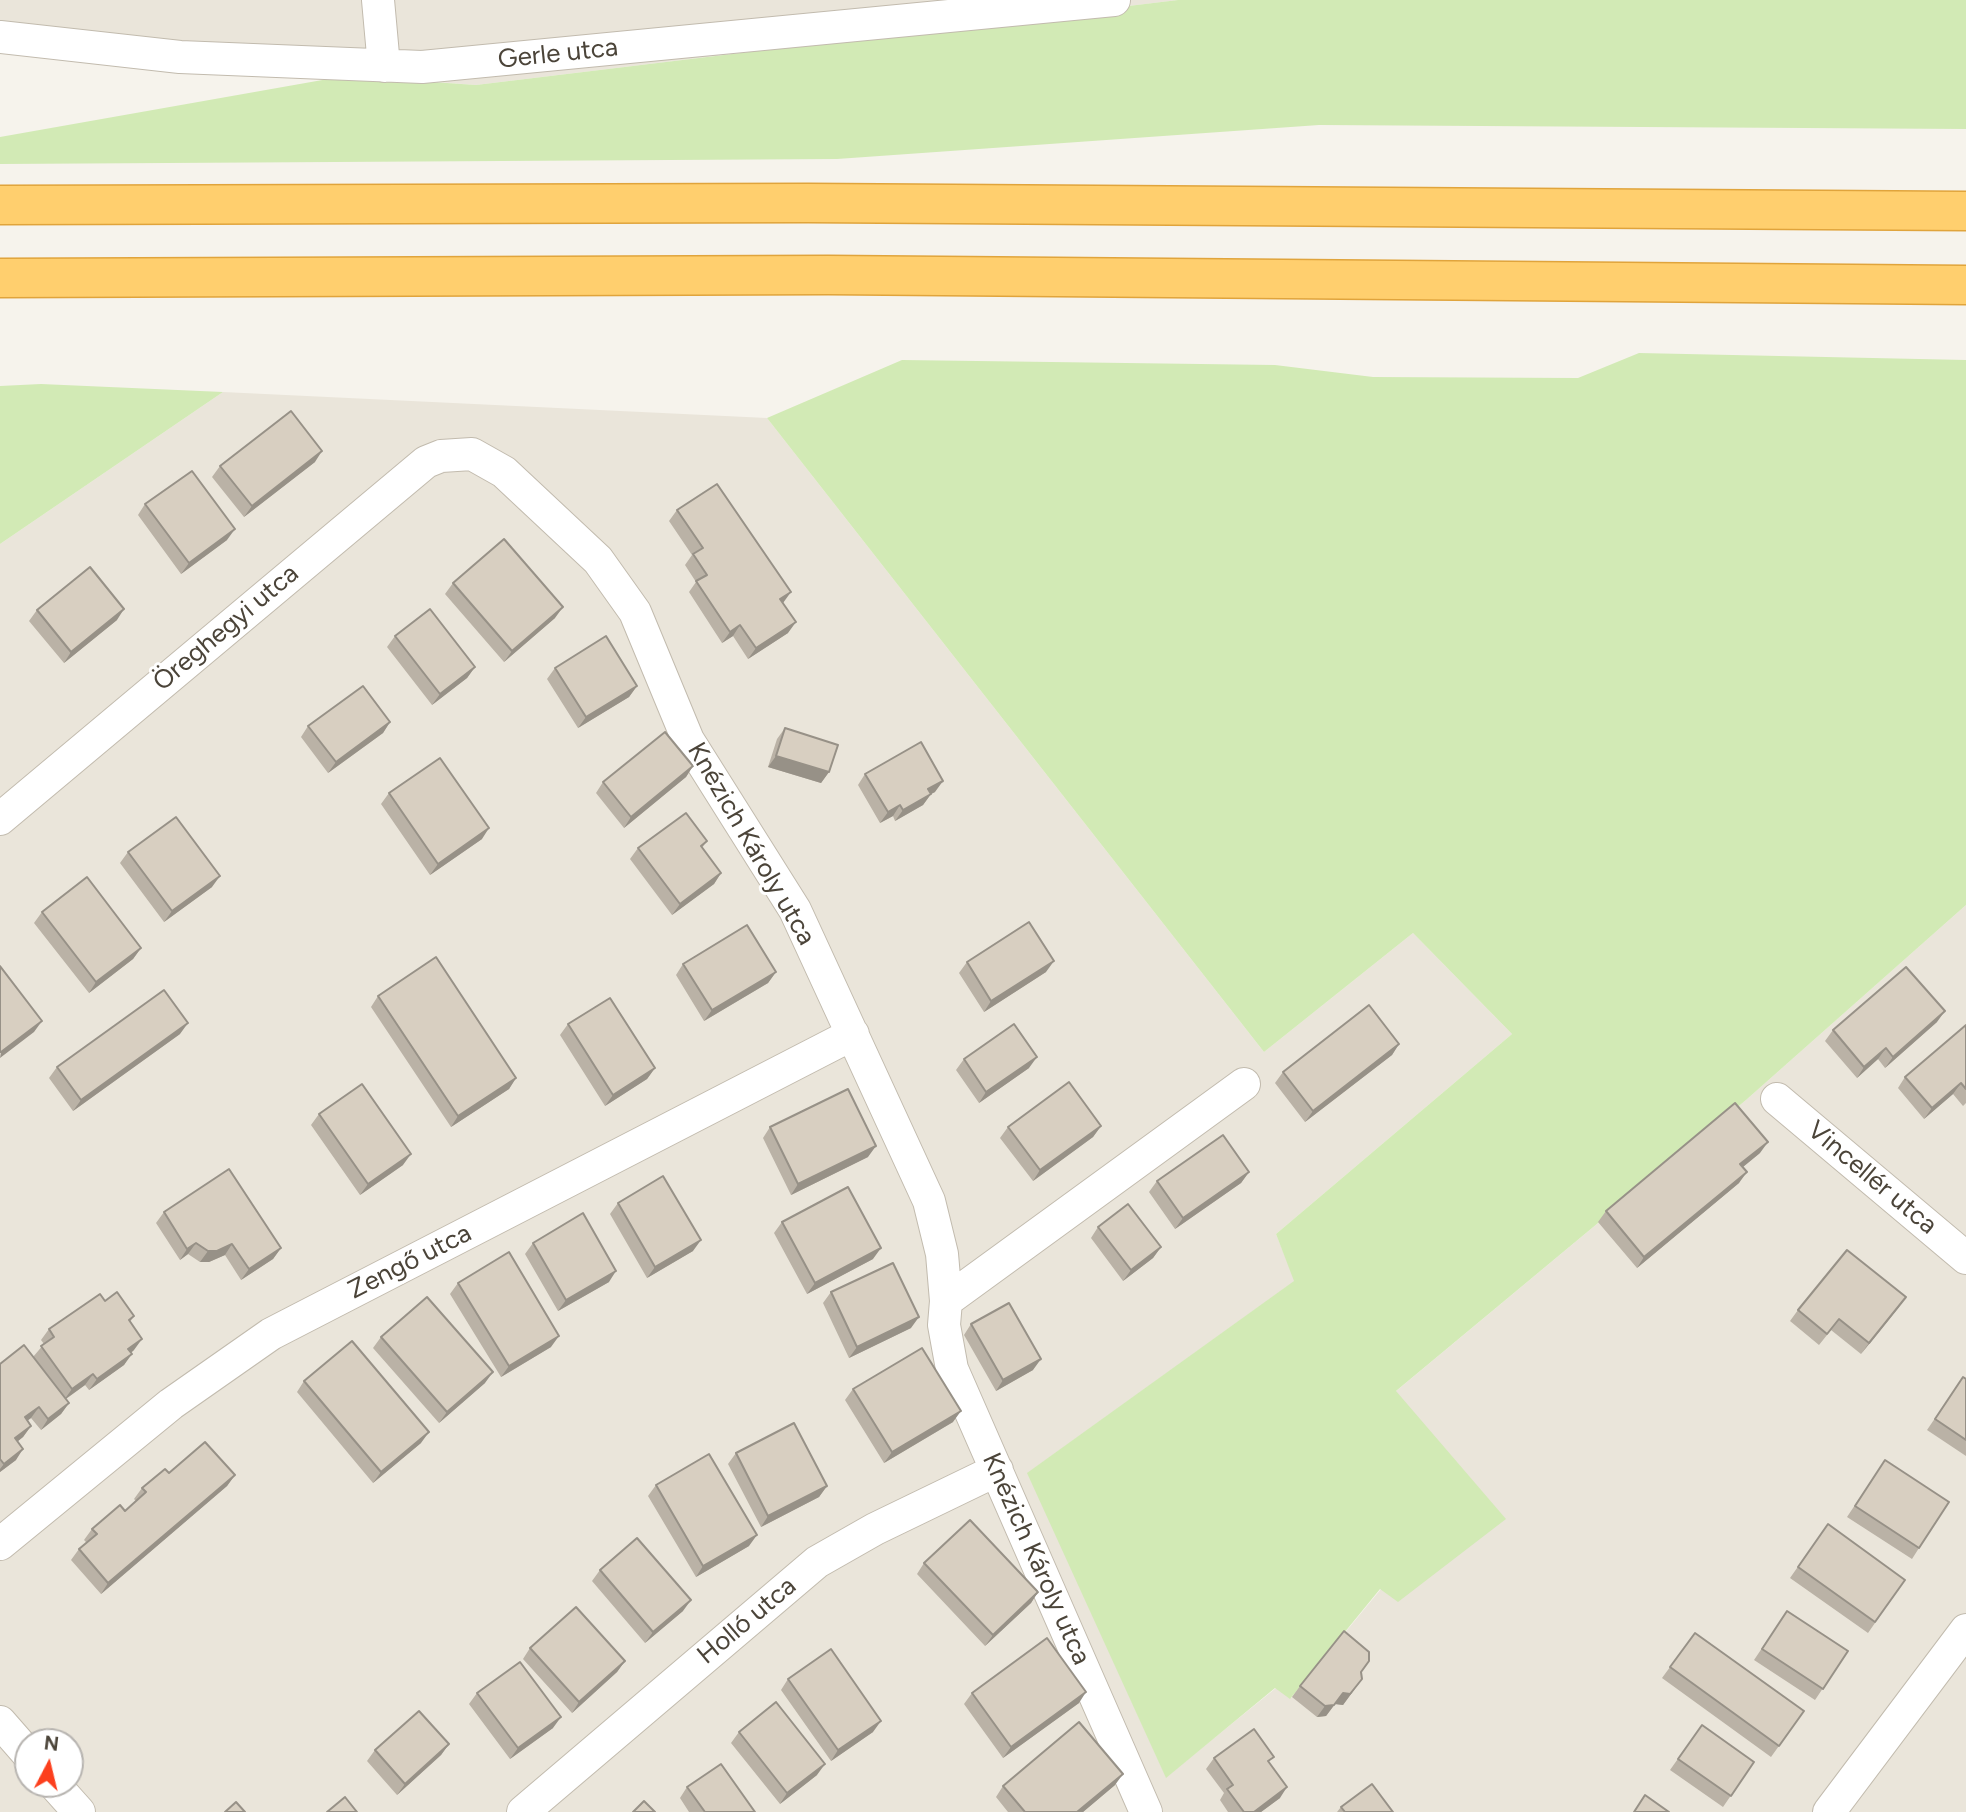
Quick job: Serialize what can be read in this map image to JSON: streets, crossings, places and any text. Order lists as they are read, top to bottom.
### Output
{
  "streets": {
    "street": [
      "Gerle utca",
      "Öreghegyi utca",
      "Knézich Károly utca",
      "Vincellér utca",
      "Zengő utca",
      "Holló utca"
    ]
  },
  "crossings": [
    ["Öreghegyi utca", "Knézich Károly utca"],
    ["Knézich Károly utca", "Zengő utca"],
    ["Knézich Károly utca", "Holló utca"]
  ],
  "north": "top"
}
